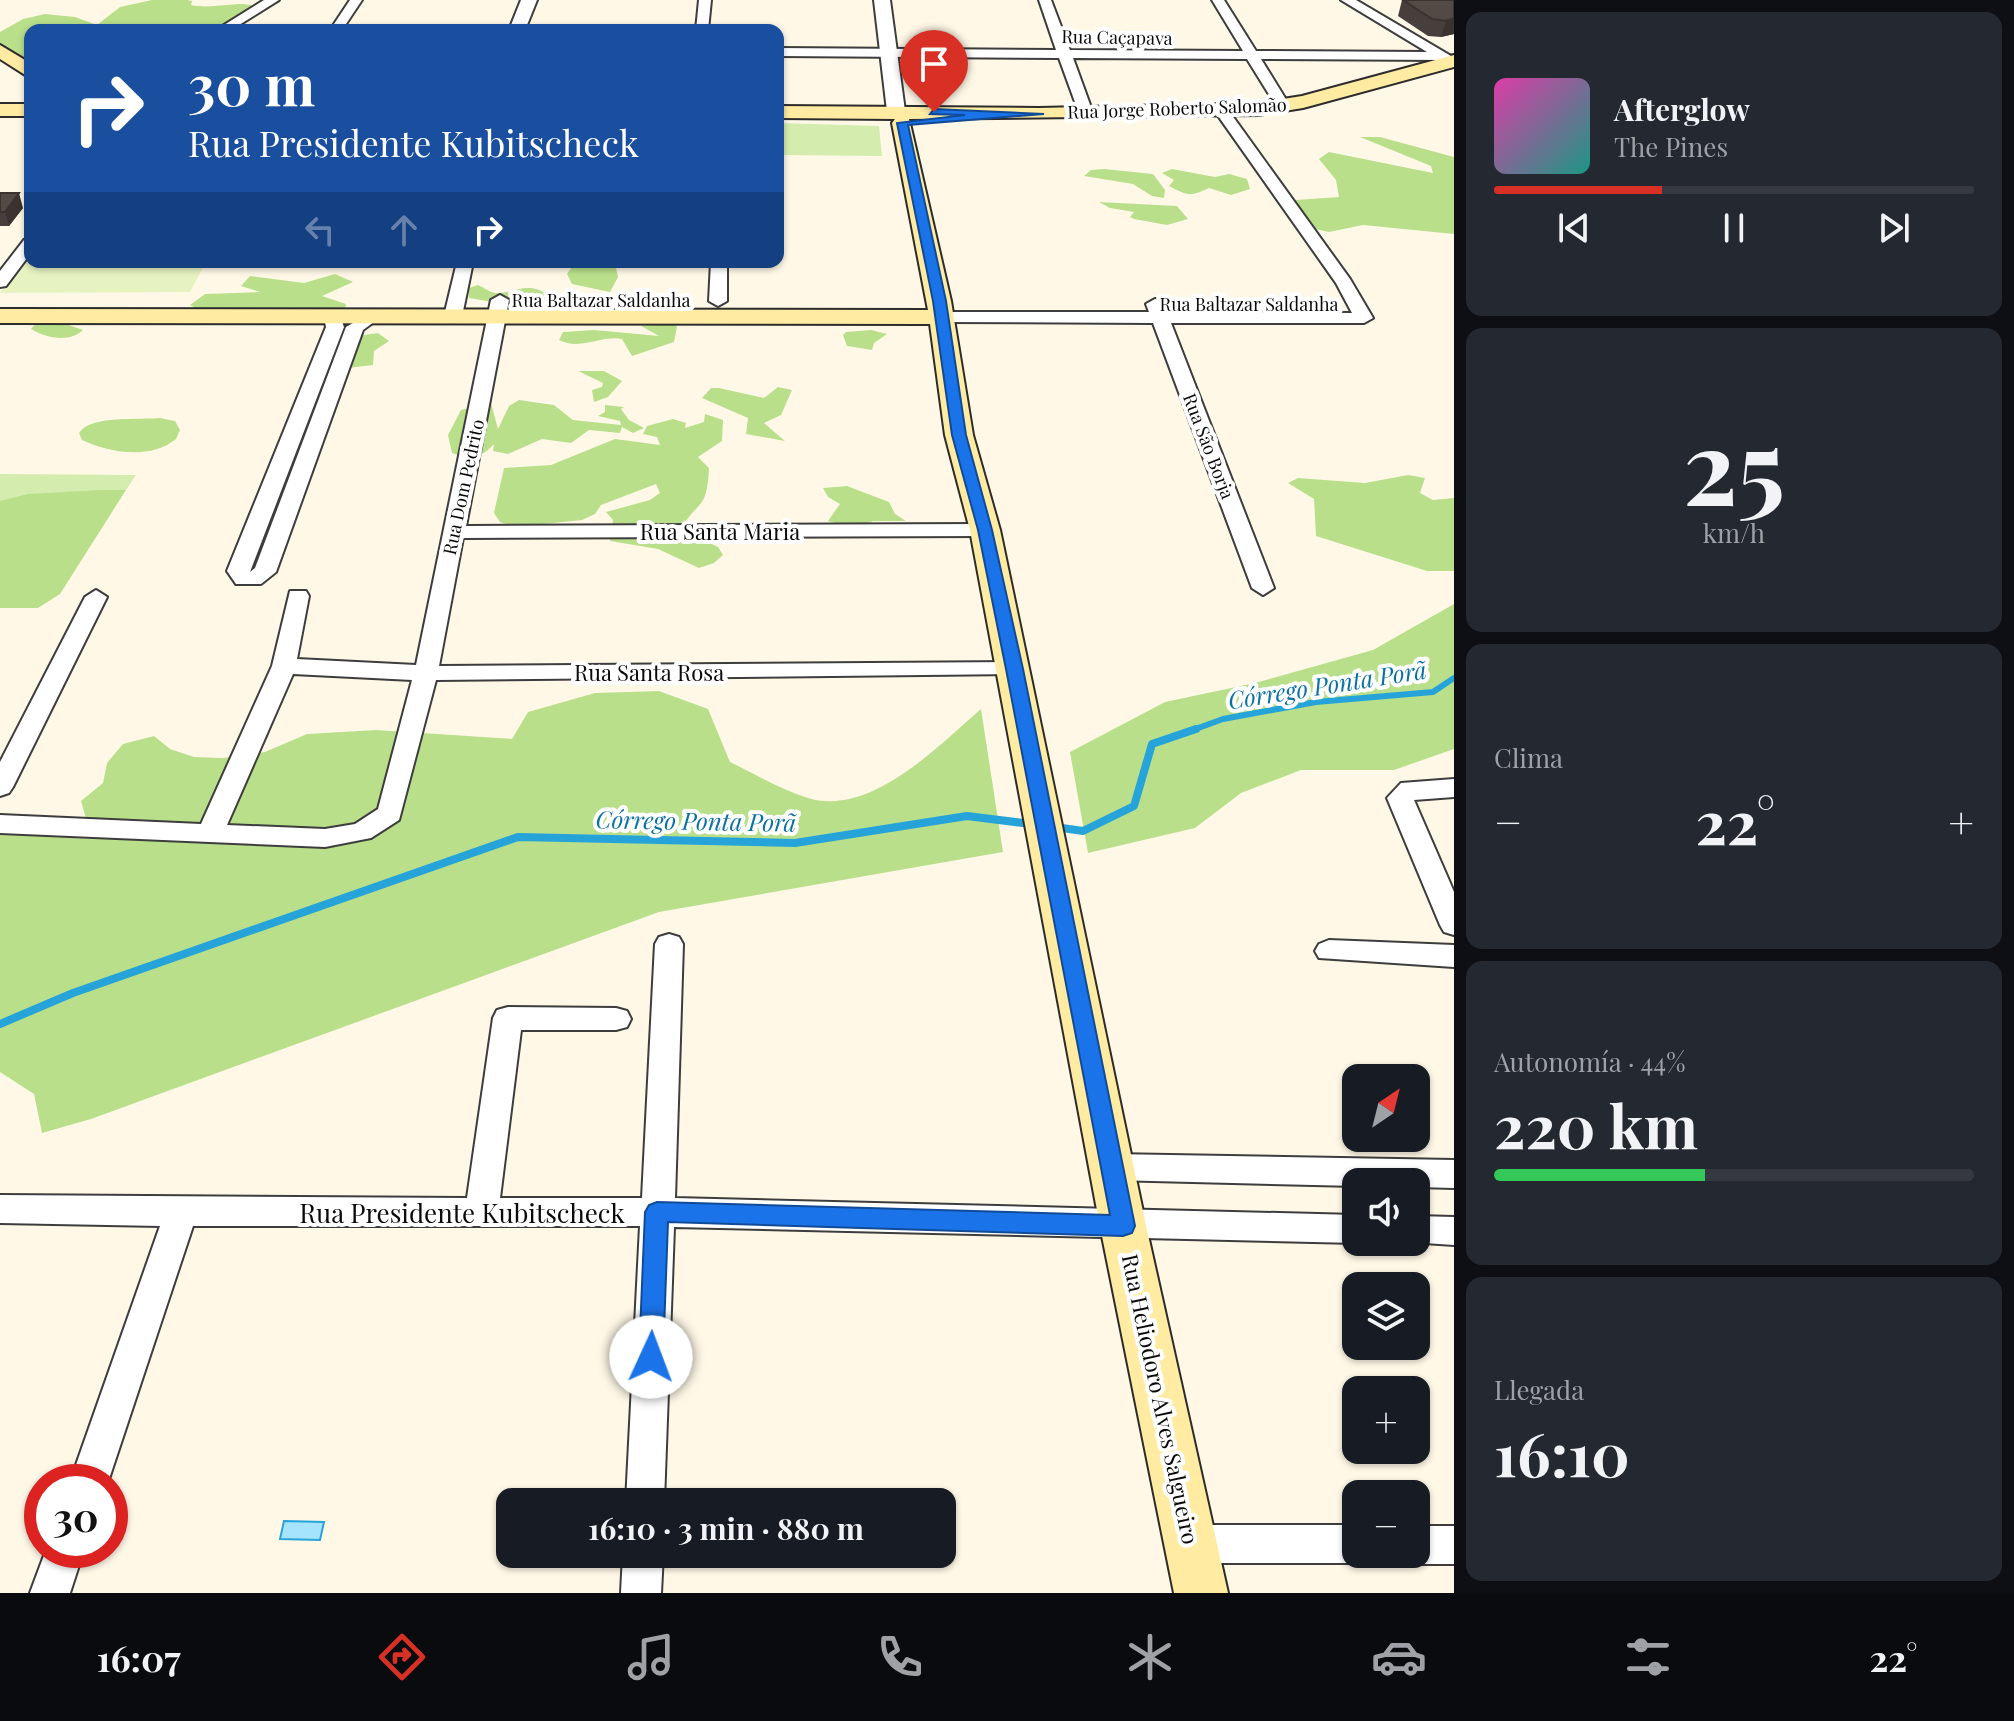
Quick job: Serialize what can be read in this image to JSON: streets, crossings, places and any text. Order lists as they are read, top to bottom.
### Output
{
  "streets": {
    "main road": ["Rua Jorge Roberto Salomão", "Rua Baltazar Saldanha", "Rua Heliodoro Alves Salgueiro"],
    "street": [
      "Rua Caçapava",
      "Rua São Borja",
      "Rua Dom Pedrito",
      "Rua Santa Maria",
      "Rua Santa Rosa",
      "Rua Presidente Kubitscheck"
    ]
  },
  "crossings": [
    ["Rua Caçapava", "Rua Jorge Roberto Salomão"],
    ["Rua Caçapava", "Rua Heliodoro Alves Salgueiro"],
    ["Rua Jorge Roberto Salomão", "Rua Baltazar Saldanha"],
    ["Rua Jorge Roberto Salomão", "Rua Heliodoro Alves Salgueiro"],
    ["Rua Baltazar Saldanha", "Rua São Borja"],
    ["Rua Baltazar Saldanha", "Rua Dom Pedrito"],
    ["Rua Baltazar Saldanha", "Rua Heliodoro Alves Salgueiro"],
    ["Rua Dom Pedrito", "Rua Santa Maria"],
    ["Rua Dom Pedrito", "Rua Santa Rosa"],
    ["Rua Santa Maria", "Rua Heliodoro Alves Salgueiro"],
    ["Rua Santa Rosa", "Rua Heliodoro Alves Salgueiro"],
    ["Rua Presidente Kubitscheck", "Rua Heliodoro Alves Salgueiro"]
  ],
  "water": ["Córrego Ponta Porã"],
  "north": "top right",
  "page": {
    "turn": ["30 m", "Rua Presidente Kubitscheck"],
    "song": ["Afterglow", "The Pines"],
    "tile": [
      ["25", "km/h"],
      "Clima",
      ["Autonomía · 44%", "220 km"],
      ["Llegada", "16:10"]
    ],
    "heat": ["−", "22°", "+"],
    "map_buttons": ["+", "−"],
    "limit": "30",
    "trip": "16:10 · 3 min · 880 m",
    "tabs": ["16:07", "22°"]
  }
}
